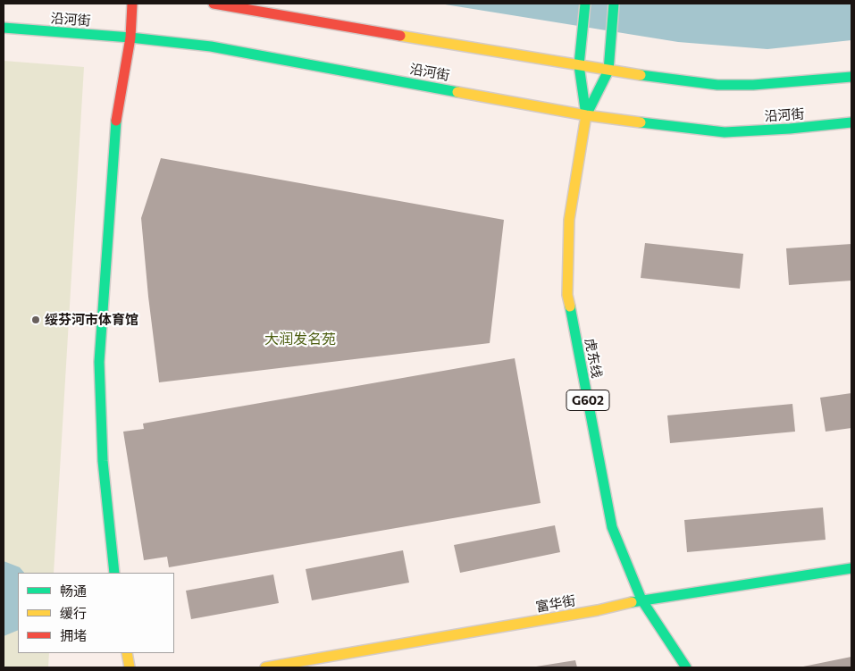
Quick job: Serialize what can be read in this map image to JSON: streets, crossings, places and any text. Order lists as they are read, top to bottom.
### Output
{
  "streets": {
    "main road": [
      "沿河街",
      "虎东线",
      "G602",
      "富华街"
    ]
  },
  "crossings": [
    ["沿河街", "虎东线"],
    ["沿河街", "G602"],
    ["虎东线", "G602"],
    ["虎东线", "富华街"]
  ],
  "districts": ["大润发名苑"],
  "places": ["绥芬河市体育馆"],
  "legend": ["畅通", "缓行", "拥堵"]
}
